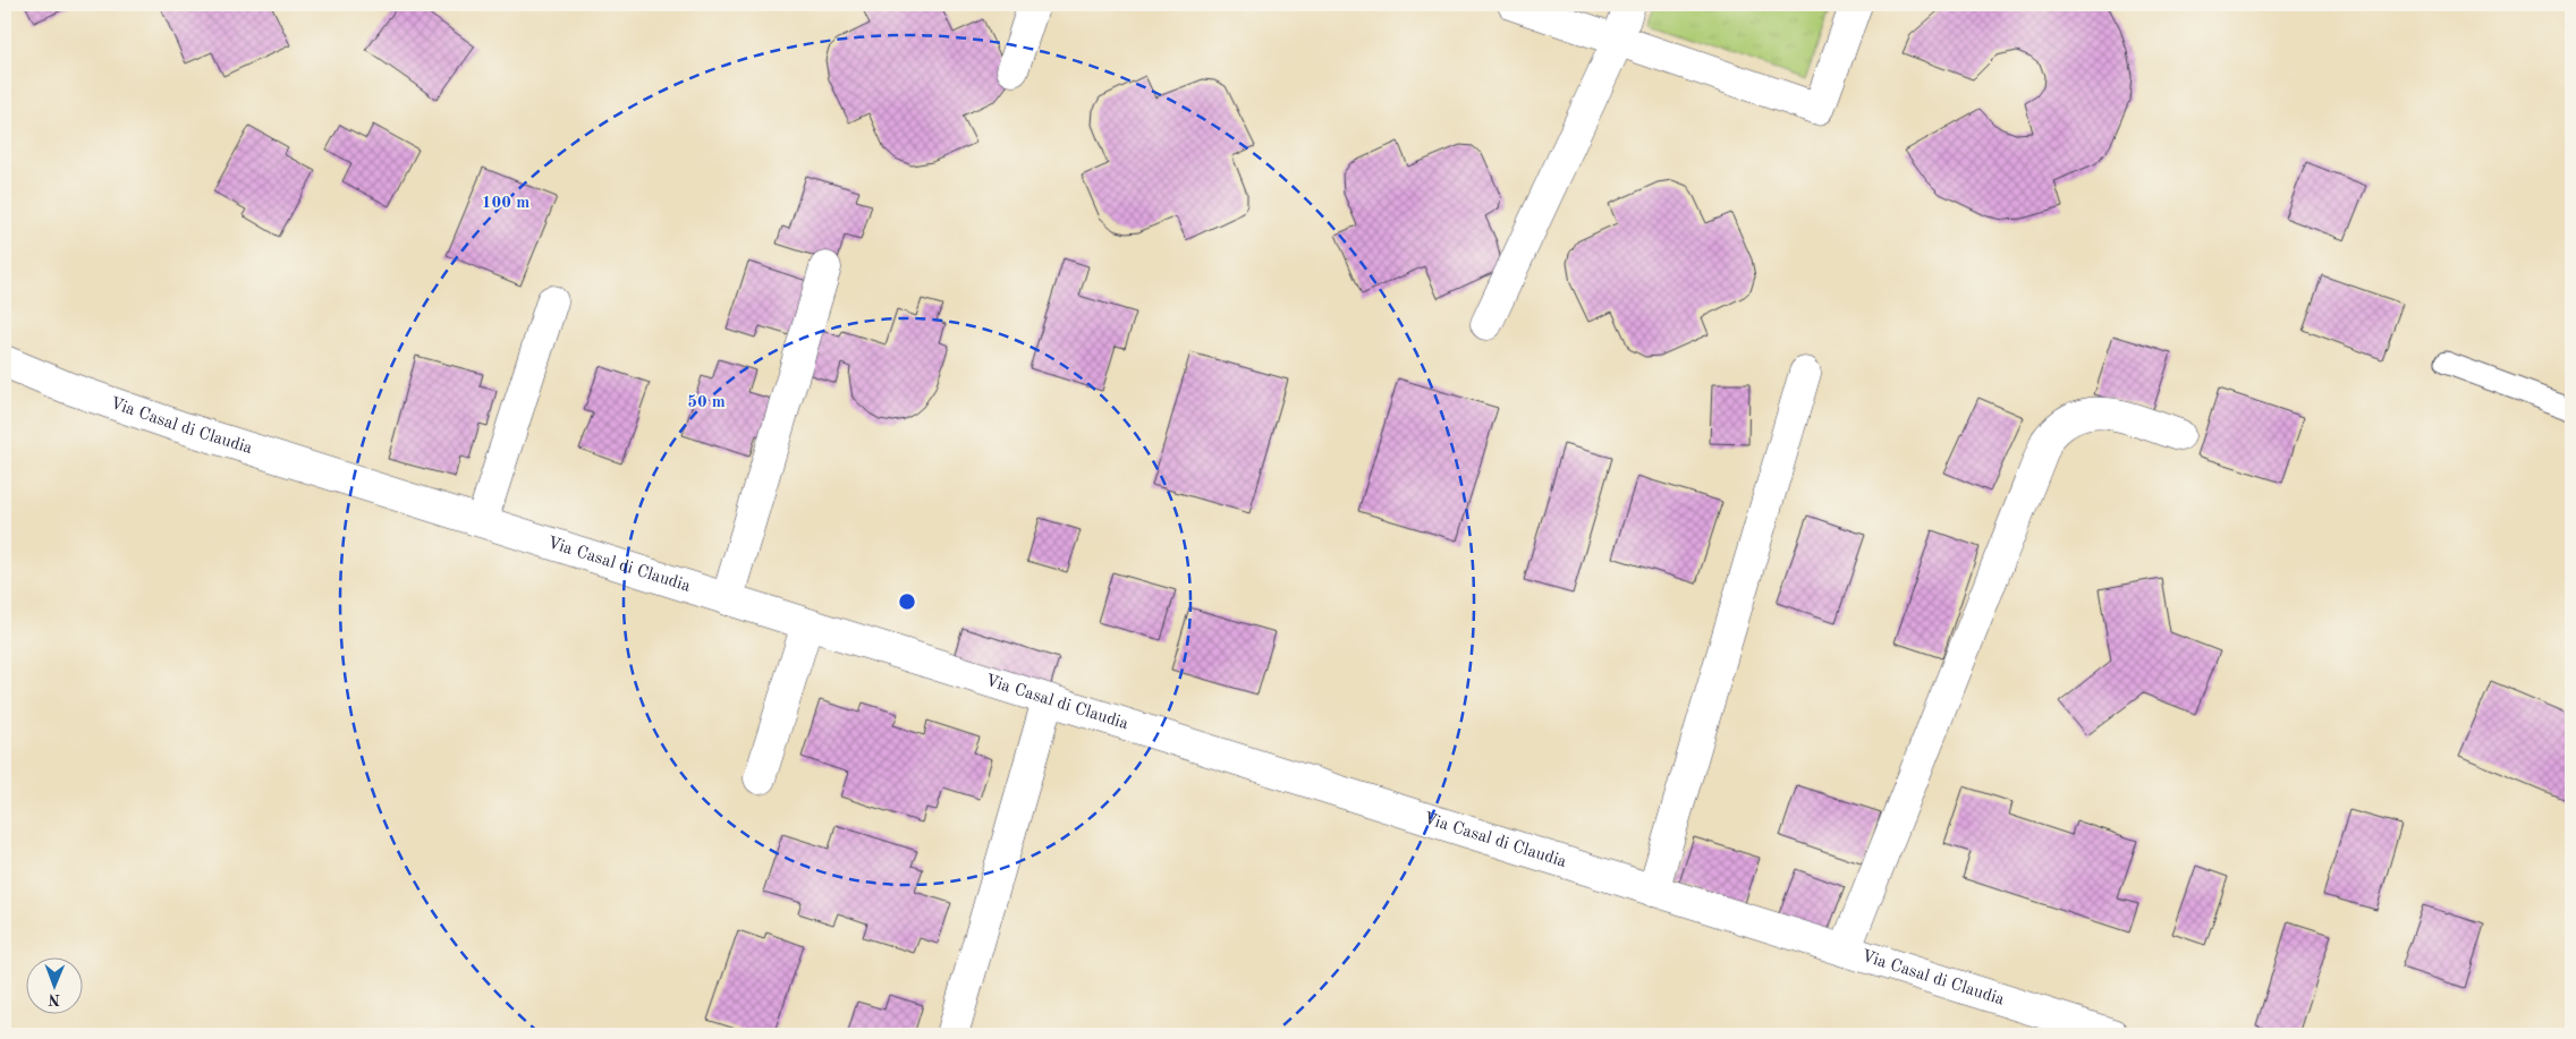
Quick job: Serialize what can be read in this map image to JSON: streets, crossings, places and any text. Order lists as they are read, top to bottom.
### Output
{
  "streets": {
    "street": ["Via Casal di Claudia"]
  },
  "north": "bottom",
  "rings": ["100 m", "50 m"]
}
